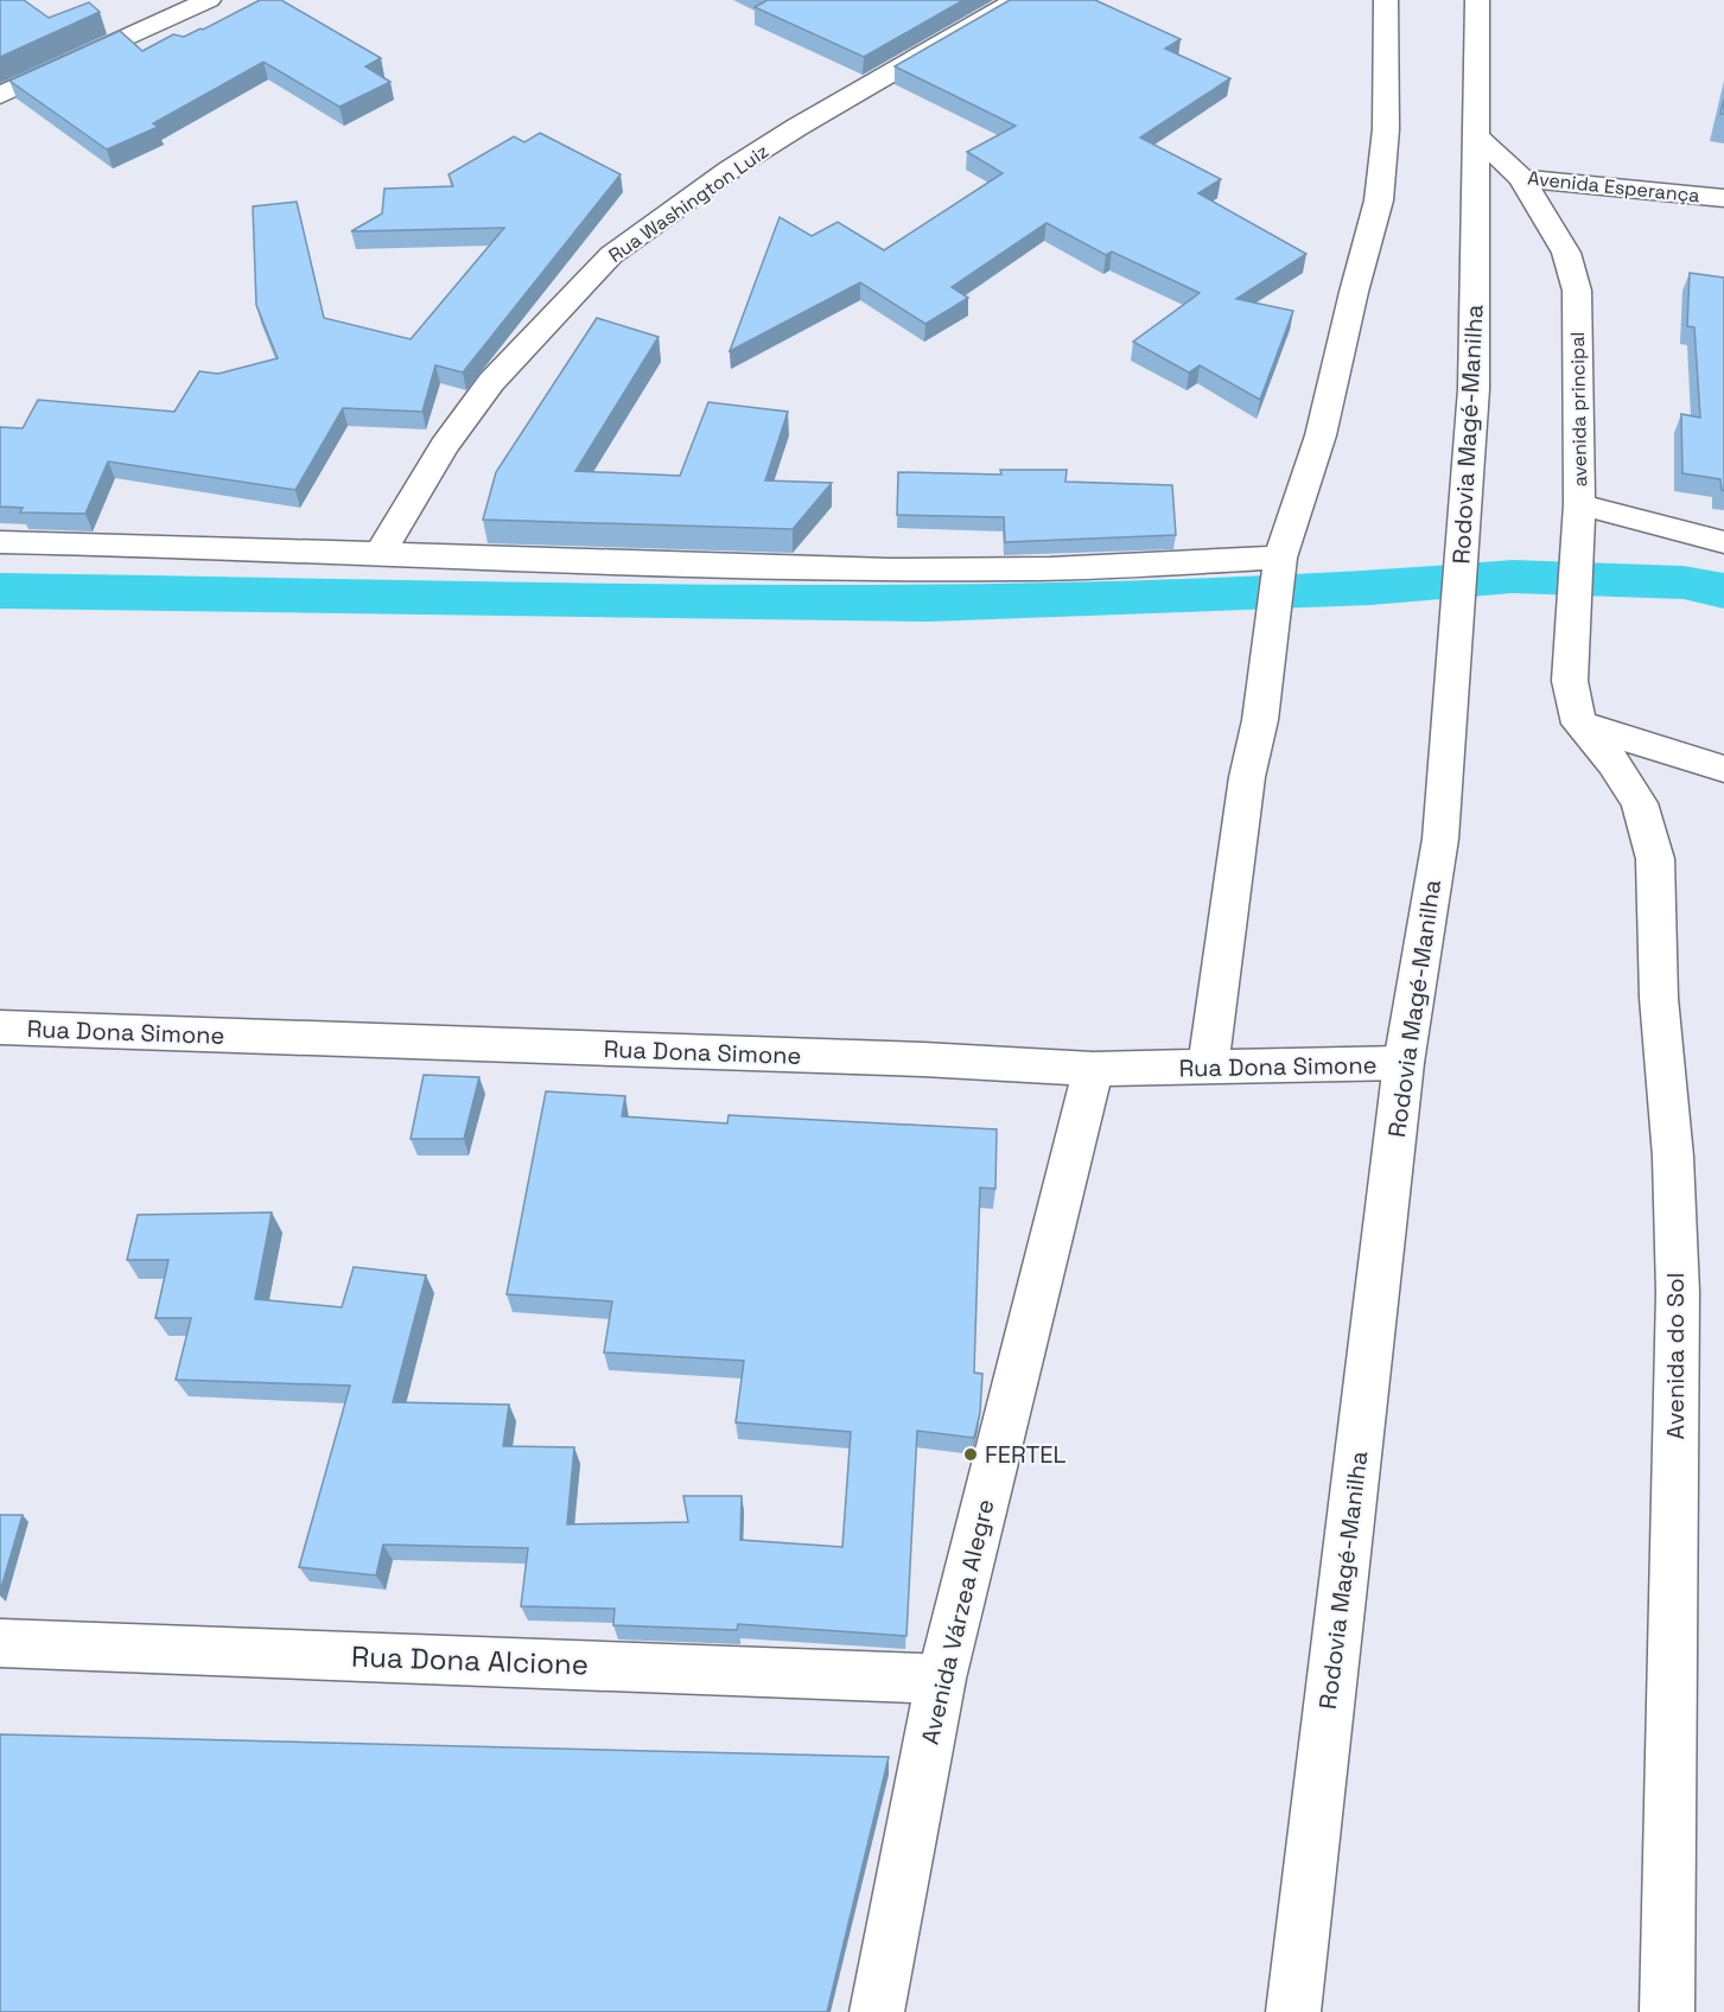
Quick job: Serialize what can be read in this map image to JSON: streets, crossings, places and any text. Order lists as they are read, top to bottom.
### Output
{
  "streets": {
    "main road": [
      "Avenida Esperança",
      "Rua Washington Luiz",
      "avenida principal",
      "Rodovia Magé-Manilha",
      "Rua Dona Simone",
      "Avenida do Sol",
      "Avenida Várzea Alegre",
      "Rua Dona Alcione"
    ]
  },
  "crossings": [
    ["Avenida Esperança", "avenida principal"],
    ["Avenida Esperança", "Rodovia Magé-Manilha"],
    ["Rodovia Magé-Manilha", "Rua Dona Simone"],
    ["Rua Dona Simone", "Avenida Várzea Alegre"],
    ["Avenida Várzea Alegre", "Rua Dona Alcione"]
  ],
  "places": ["FERTEL"]
}
